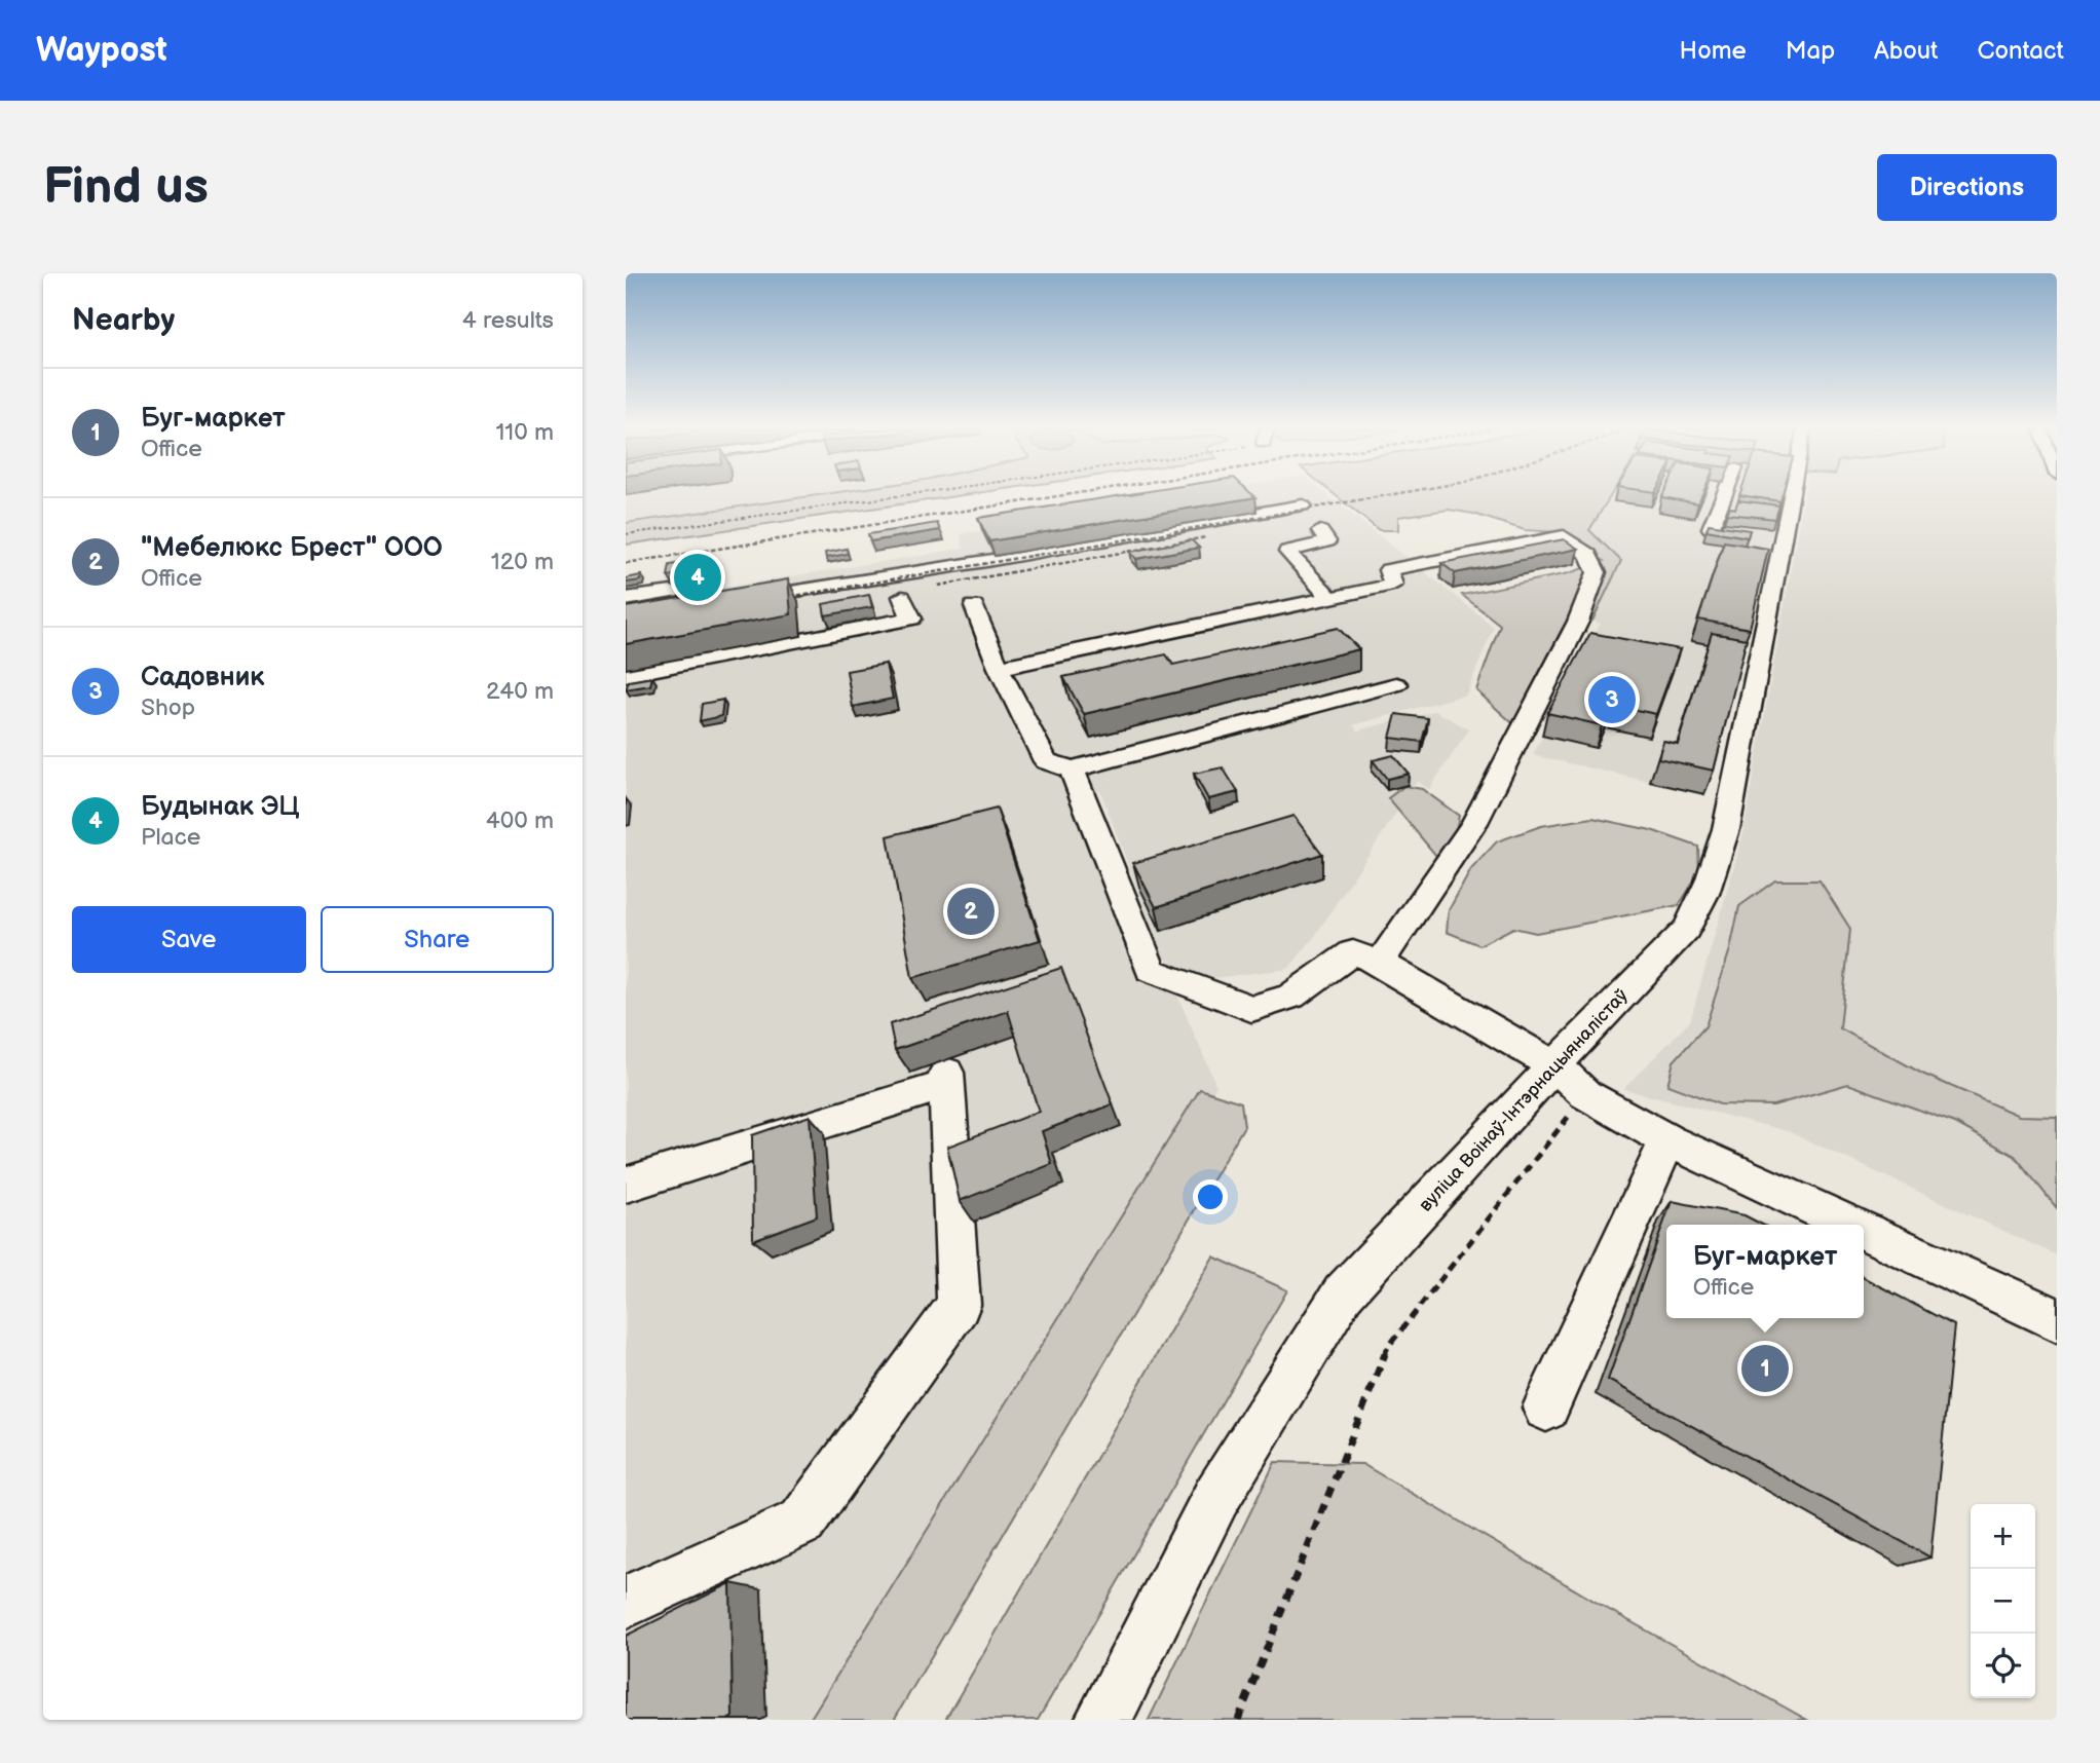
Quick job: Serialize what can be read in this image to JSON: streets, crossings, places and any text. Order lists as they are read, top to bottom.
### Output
{
  "streets": {
    "street": ["вуліца Воінаў-Інтэрнацыяналістаў"]
  },
  "page": {
    "header": "Waypost",
    "nav": [
      "Home",
      "Map",
      "About",
      "Contact"
    ],
    "buttons": [
      "Directions",
      ["Save", "Share"]
    ],
    "title": "Find us",
    "heading": ["Nearby", "4 results"],
    "list": [
      {
        "mark": "1",
        "name": "Буг-маркет",
        "note": "Office",
        "value": "110 m"
      },
      {
        "mark": "2",
        "name": "\"Мебелюкс Брест\" ООО",
        "note": "Office",
        "value": "120 m"
      },
      {
        "mark": "3",
        "name": "Садовник",
        "note": "Shop",
        "value": "240 m"
      },
      {
        "mark": "4",
        "name": "Будынак ЭЦ",
        "note": "Place",
        "value": "400 m"
      }
    ],
    "pins": [
      "4",
      "3",
      "2",
      "1"
    ],
    "popup": ["Буг-маркет", "Office"],
    "map_buttons": ["+", "−"]
  }
}
